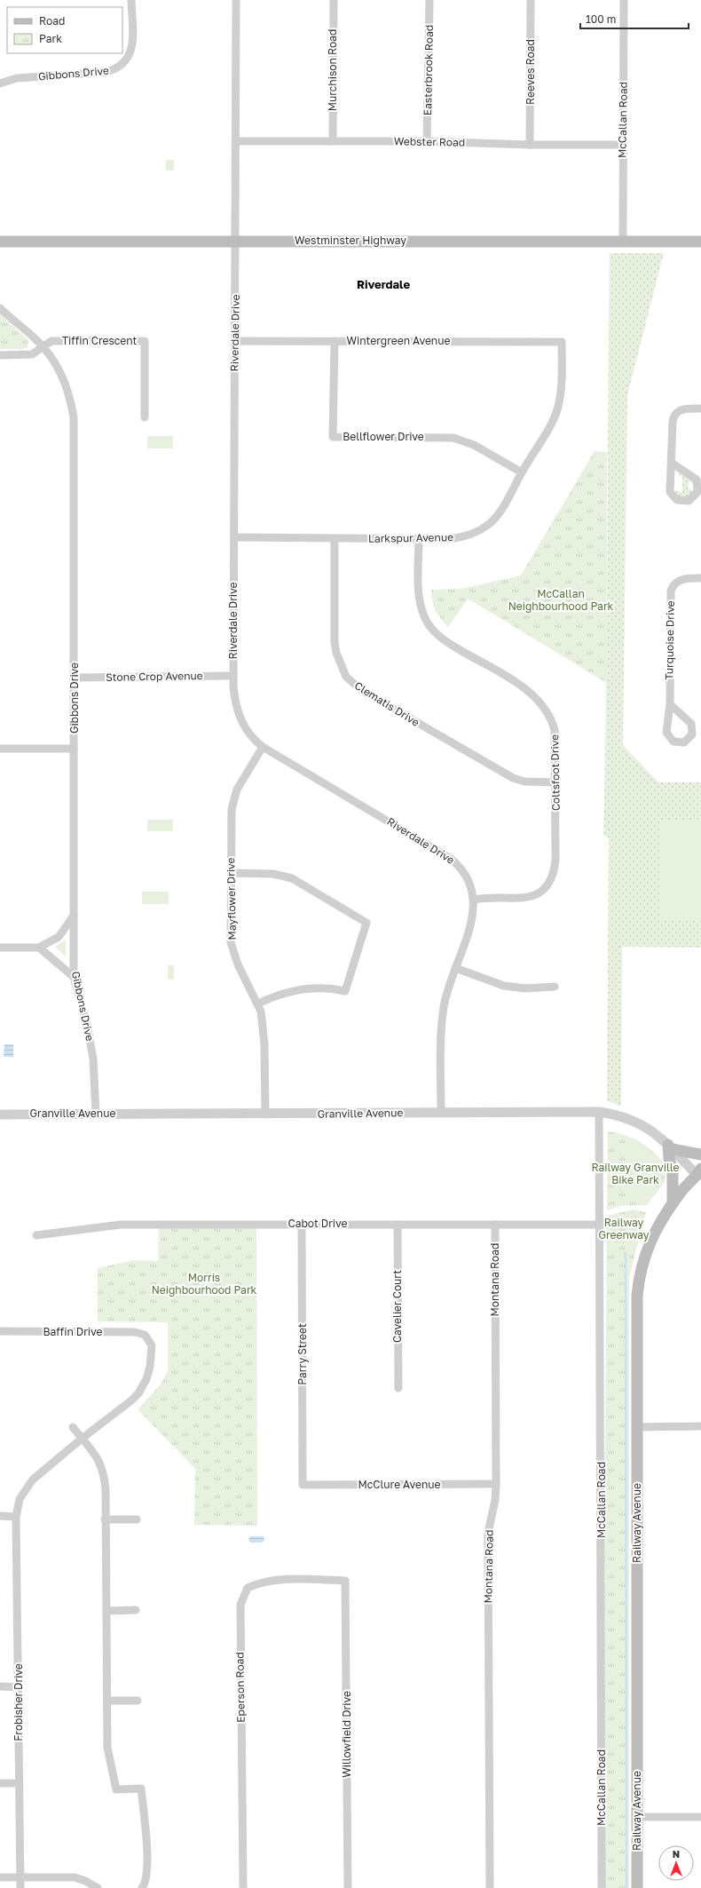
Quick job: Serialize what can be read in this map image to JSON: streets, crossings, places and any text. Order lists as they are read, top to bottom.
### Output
{
  "streets": {
    "main road": ["Westminster Highway", "Railway Avenue"],
    "street": [
      "Murchison Road",
      "Easterbrook Road",
      "Reeves Road",
      "Gibbons Drive",
      "McCallan Road",
      "Webster Road",
      "Riverdale Drive",
      "Tiffin Crescent",
      "Wintergreen Avenue",
      "Bellflower Drive",
      "Larkspur Avenue",
      "Turquoise Drive",
      "Stone Crop Avenue",
      "Clematis Drive",
      "Coltsfoot Drive",
      "Mayflower Drive",
      "Granville Avenue",
      "Cabot Drive",
      "Montana Road",
      "Cavelier Court",
      "Baffin Drive",
      "Parry Street",
      "McClure Avenue",
      "Eperson Road",
      "Frobisher Drive",
      "Willowfield Drive"
    ]
  },
  "crossings": [
    ["Murchison Road", "Webster Road"],
    ["Easterbrook Road", "Webster Road"],
    ["Reeves Road", "Webster Road"],
    ["Gibbons Drive", "Tiffin Crescent"],
    ["Gibbons Drive", "Stone Crop Avenue"],
    ["Gibbons Drive", "Granville Avenue"],
    ["McCallan Road", "Webster Road"],
    ["McCallan Road", "Westminster Highway"],
    ["McCallan Road", "Granville Avenue"],
    ["McCallan Road", "Cabot Drive"],
    ["Webster Road", "Riverdale Drive"],
    ["Westminster Highway", "Riverdale Drive"],
    ["Riverdale Drive", "Wintergreen Avenue"],
    ["Riverdale Drive", "Larkspur Avenue"],
    ["Riverdale Drive", "Stone Crop Avenue"],
    ["Riverdale Drive", "Coltsfoot Drive"],
    ["Riverdale Drive", "Mayflower Drive"],
    ["Riverdale Drive", "Granville Avenue"],
    ["Wintergreen Avenue", "Bellflower Drive"],
    ["Wintergreen Avenue", "Larkspur Avenue"],
    ["Bellflower Drive", "Larkspur Avenue"],
    ["Larkspur Avenue", "Clematis Drive"],
    ["Larkspur Avenue", "Coltsfoot Drive"],
    ["Clematis Drive", "Coltsfoot Drive"],
    ["Mayflower Drive", "Granville Avenue"],
    ["Granville Avenue", "Railway Avenue"],
    ["Cabot Drive", "Montana Road"],
    ["Cabot Drive", "Cavelier Court"],
    ["Cabot Drive", "Parry Street"],
    ["Montana Road", "McClure Avenue"],
    ["Baffin Drive", "Frobisher Drive"],
    ["Parry Street", "McClure Avenue"],
    ["Eperson Road", "Willowfield Drive"]
  ],
  "districts": ["Riverdale"],
  "parks": [
    "McCallan Neighbourhood Park",
    "Railway Granville Bike Park",
    "Railway Greenway",
    "Morris Neighbourhood Park"
  ],
  "legend": ["Road", "Park"],
  "scale_bar": "100 m",
  "north": "top"
}
